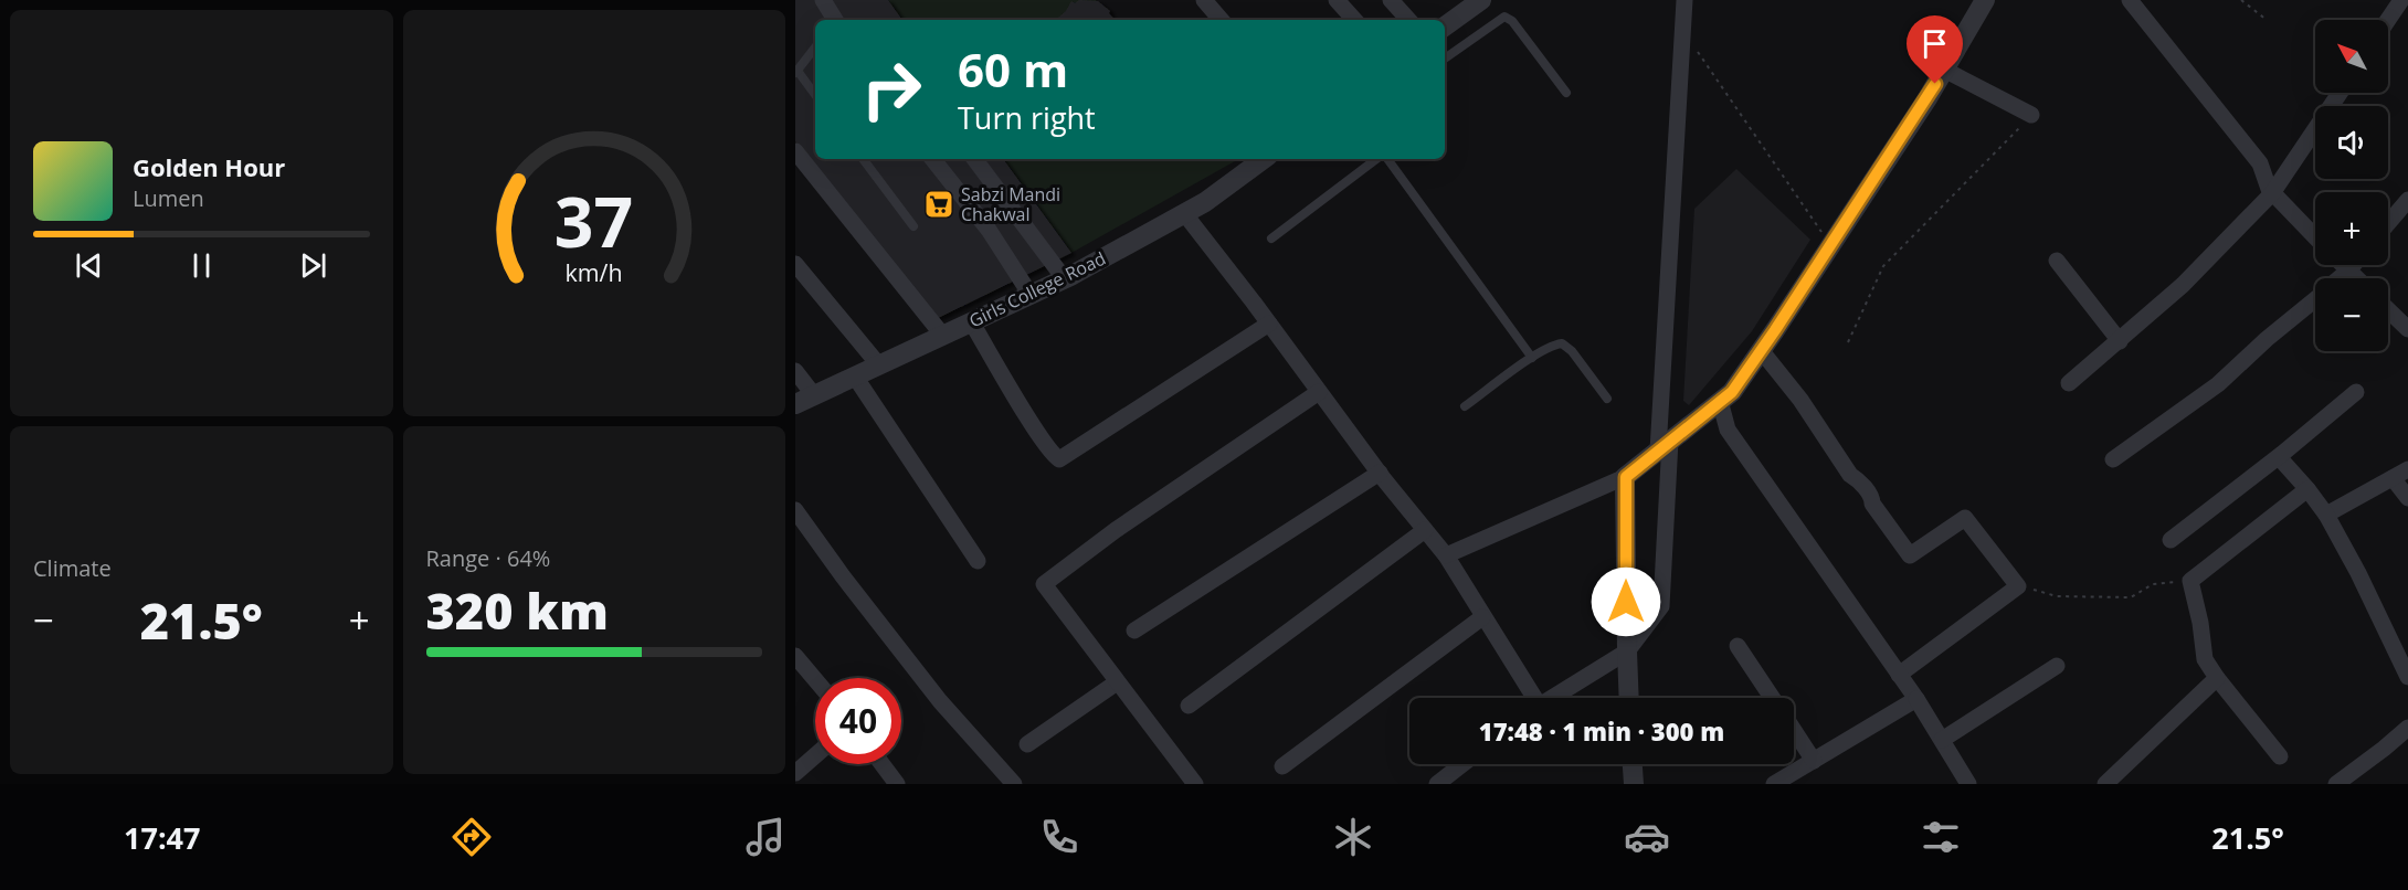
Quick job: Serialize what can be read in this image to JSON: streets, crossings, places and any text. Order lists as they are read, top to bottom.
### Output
{
  "streets": {
    "street": ["Girls College Road"]
  },
  "places": {
    "supermarket": ["Sabzi Mandi Chakwal"]
  },
  "north": "top left",
  "page": {
    "map_buttons": ["+", "−"],
    "turn": ["60 m", "Turn right"],
    "song": ["Golden Hour", "Lumen"],
    "tile": [
      "Climate",
      ["Range · 64%", "320 km"]
    ],
    "heat": ["−", "21.5°", "+"],
    "limit": "40",
    "trip": "17:48 · 1 min · 300 m",
    "tabs": ["17:47", "21.5°"],
    "gauge": ["37", "km/h"]
  }
}
